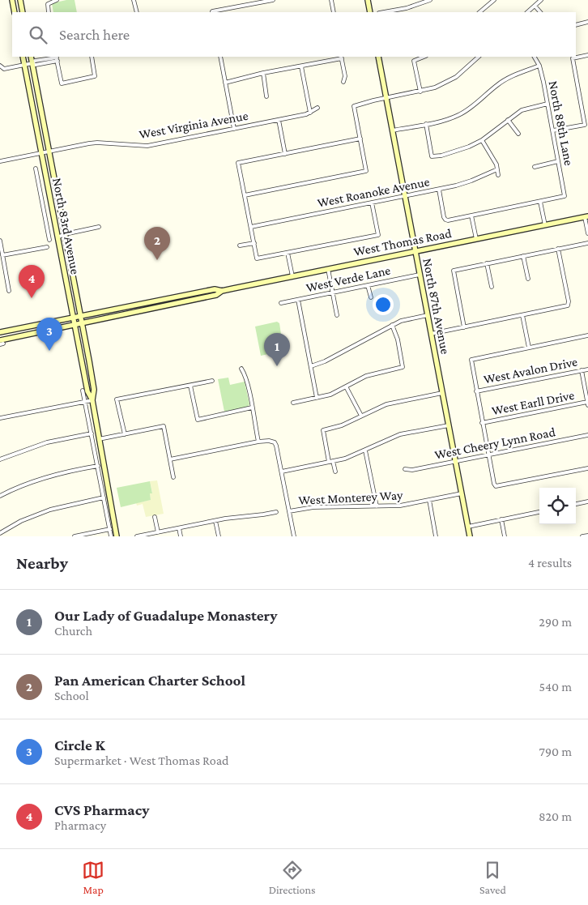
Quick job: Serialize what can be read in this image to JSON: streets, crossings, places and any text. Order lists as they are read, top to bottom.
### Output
{
  "streets": {
    "main road": ["North 83rd Avenue", "West Thomas Road", "North 87th Avenue"],
    "street": [
      "North 88th Lane",
      "West Virginia Avenue",
      "West Roanoke Avenue",
      "West Verde Lane",
      "West Avalon Drive",
      "West Earll Drive",
      "West Cheery Lynn Road",
      "West Monterey Way"
    ]
  },
  "crossings": [
    ["West Virginia Avenue", "North 83rd Avenue"],
    ["West Roanoke Avenue", "North 87th Avenue"],
    ["North 83rd Avenue", "West Thomas Road"],
    ["West Thomas Road", "North 87th Avenue"],
    ["West Verde Lane", "North 87th Avenue"],
    ["North 87th Avenue", "West Cheery Lynn Road"],
    ["North 87th Avenue", "West Monterey Way"]
  ],
  "page": {
    "search": "Search here",
    "pins": [
      "2",
      "4",
      "3",
      "1"
    ],
    "heading": ["Nearby", "4 results"],
    "list": [
      {
        "mark": "1",
        "name": "Our Lady of Guadalupe Monastery",
        "note": "Church",
        "value": "290 m"
      },
      {
        "mark": "2",
        "name": "Pan American Charter School",
        "note": "School",
        "value": "540 m"
      },
      {
        "mark": "3",
        "name": "Circle K",
        "note": "Supermarket · West Thomas Road",
        "value": "790 m"
      },
      {
        "mark": "4",
        "name": "CVS Pharmacy",
        "note": "Pharmacy",
        "value": "820 m"
      }
    ],
    "nav": ["Map", "Directions", "Saved"]
  }
}
